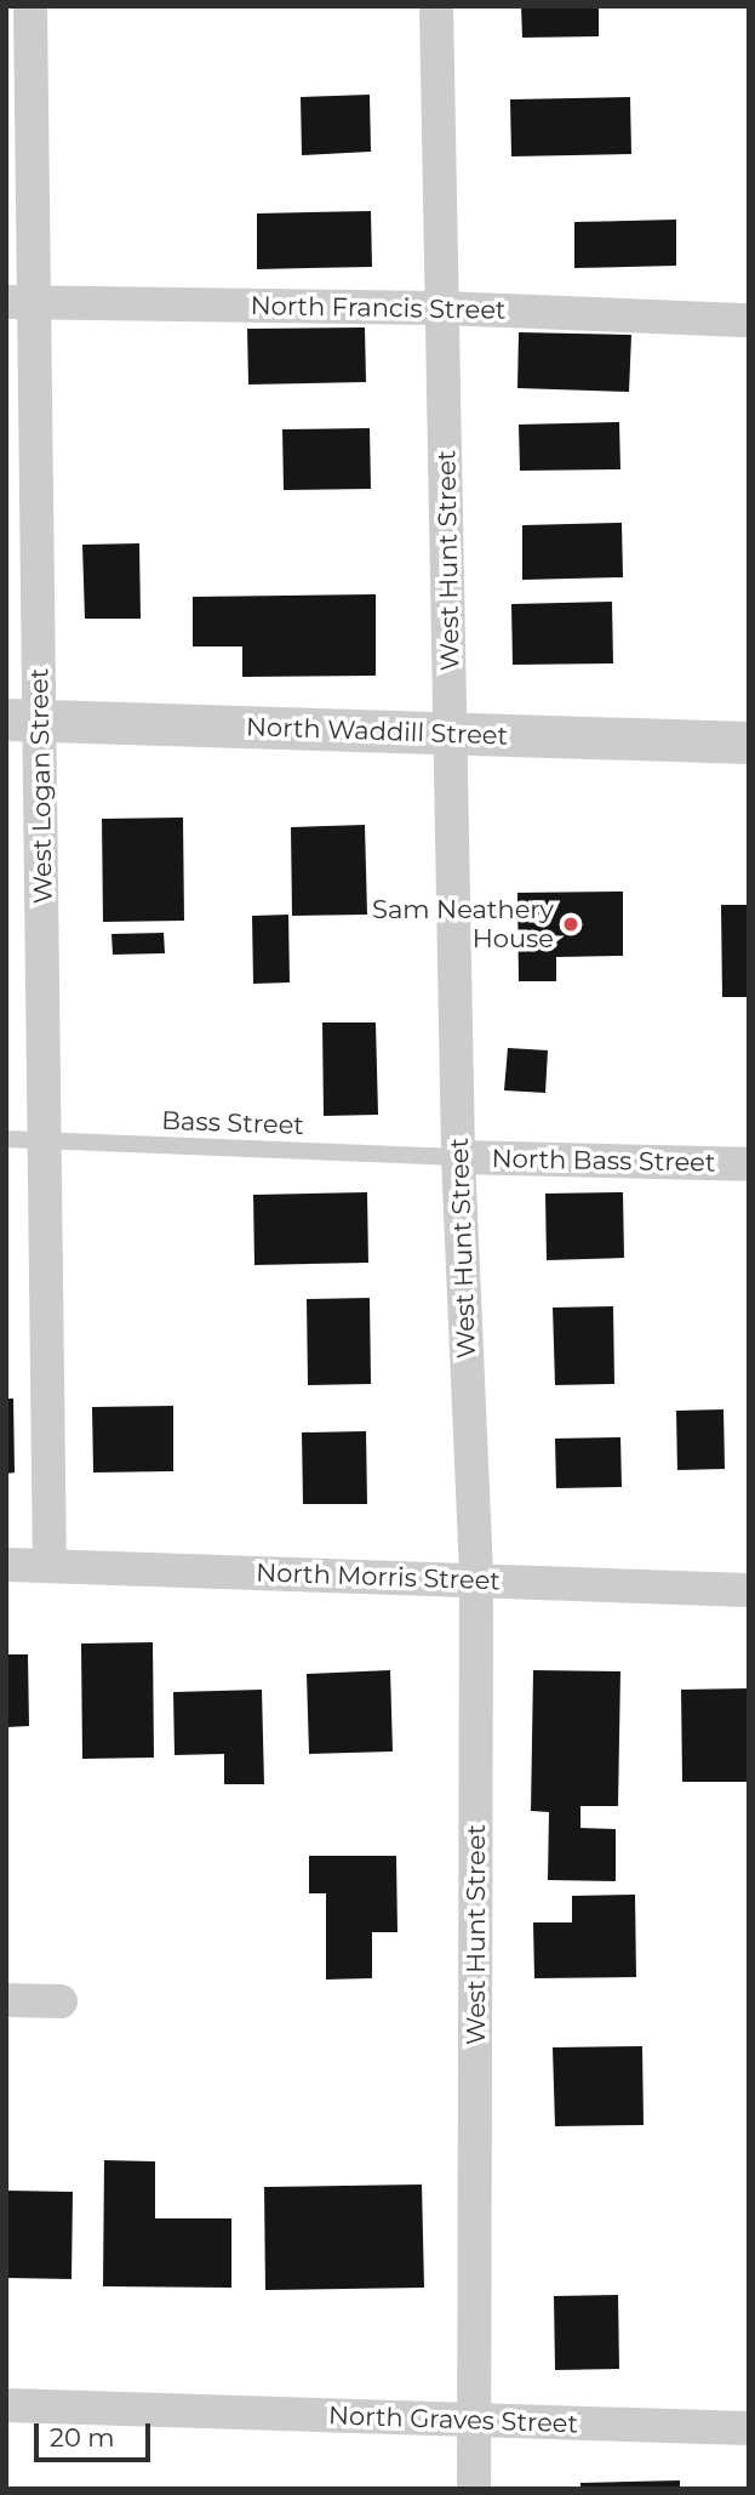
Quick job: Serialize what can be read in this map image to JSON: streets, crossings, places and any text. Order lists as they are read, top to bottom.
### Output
{
  "streets": {
    "street": [
      "North Francis Street",
      "West Hunt Street",
      "North Waddill Street",
      "West Logan Street",
      "North Bass Street",
      "North Morris Street",
      "North Graves Street"
    ],
    "lane": ["Bass Street"]
  },
  "crossings": [
    ["North Francis Street", "West Hunt Street"],
    ["North Francis Street", "West Logan Street"],
    ["West Hunt Street", "North Waddill Street"],
    ["West Hunt Street", "Bass Street"],
    ["West Hunt Street", "North Bass Street"],
    ["West Hunt Street", "North Morris Street"],
    ["West Hunt Street", "North Graves Street"],
    ["North Waddill Street", "West Logan Street"],
    ["West Logan Street", "Bass Street"],
    ["West Logan Street", "North Morris Street"],
    ["Bass Street", "North Bass Street"]
  ],
  "places": ["Sam Neathery House"],
  "scale_bar": "20 m"
}
